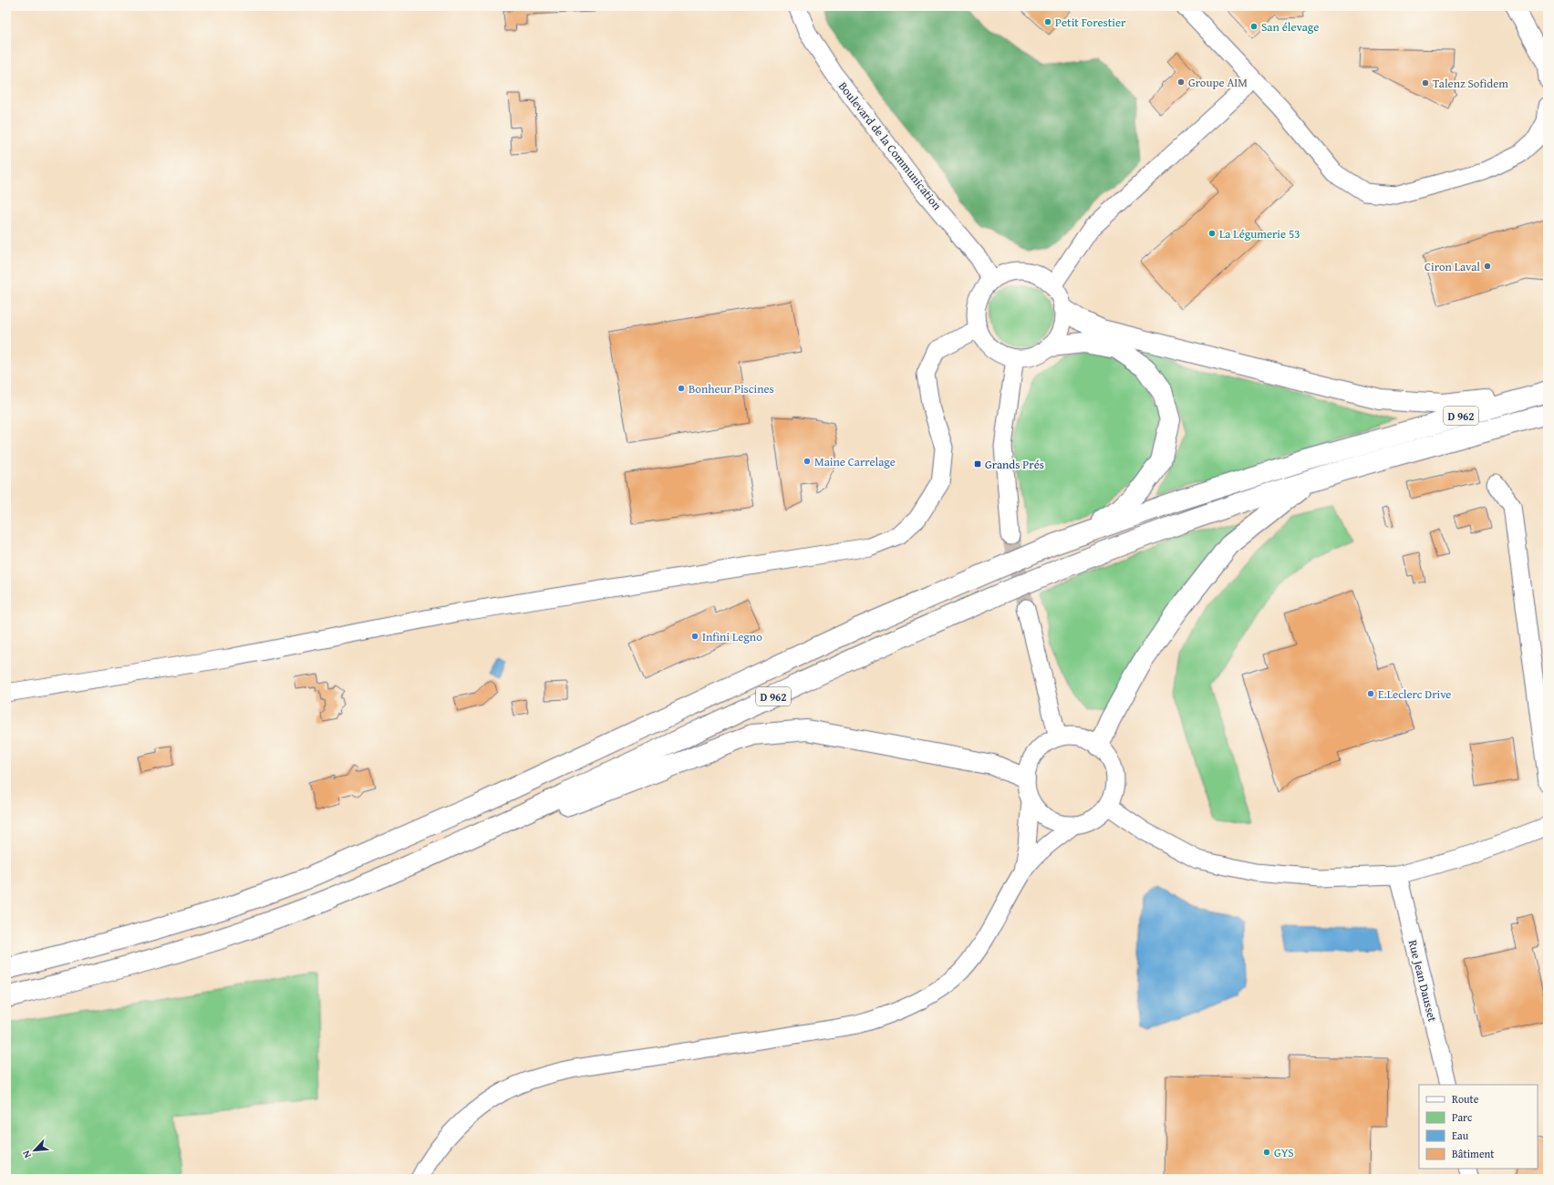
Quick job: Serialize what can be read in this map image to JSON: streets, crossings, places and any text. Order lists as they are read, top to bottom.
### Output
{
  "streets": {
    "main road": ["D 962"],
    "street": ["Boulevard de la Communication", "Rue Jean Dausset"]
  },
  "places": {
    "other": [
      "Petit Forestier",
      "San élevage",
      "Groupe AIM",
      "Talenz Sofidem",
      "La Légumerie 53",
      "Ciron Laval",
      "Bonheur Piscines",
      "Maine Carrelage",
      "Infini Legno",
      "E.Leclerc Drive",
      "GYS"
    ],
    "transit": ["Grands Prés"]
  },
  "legend": [
    "Route",
    "Parc",
    "Eau",
    "Bâtiment"
  ],
  "north": "bottom left"
}
